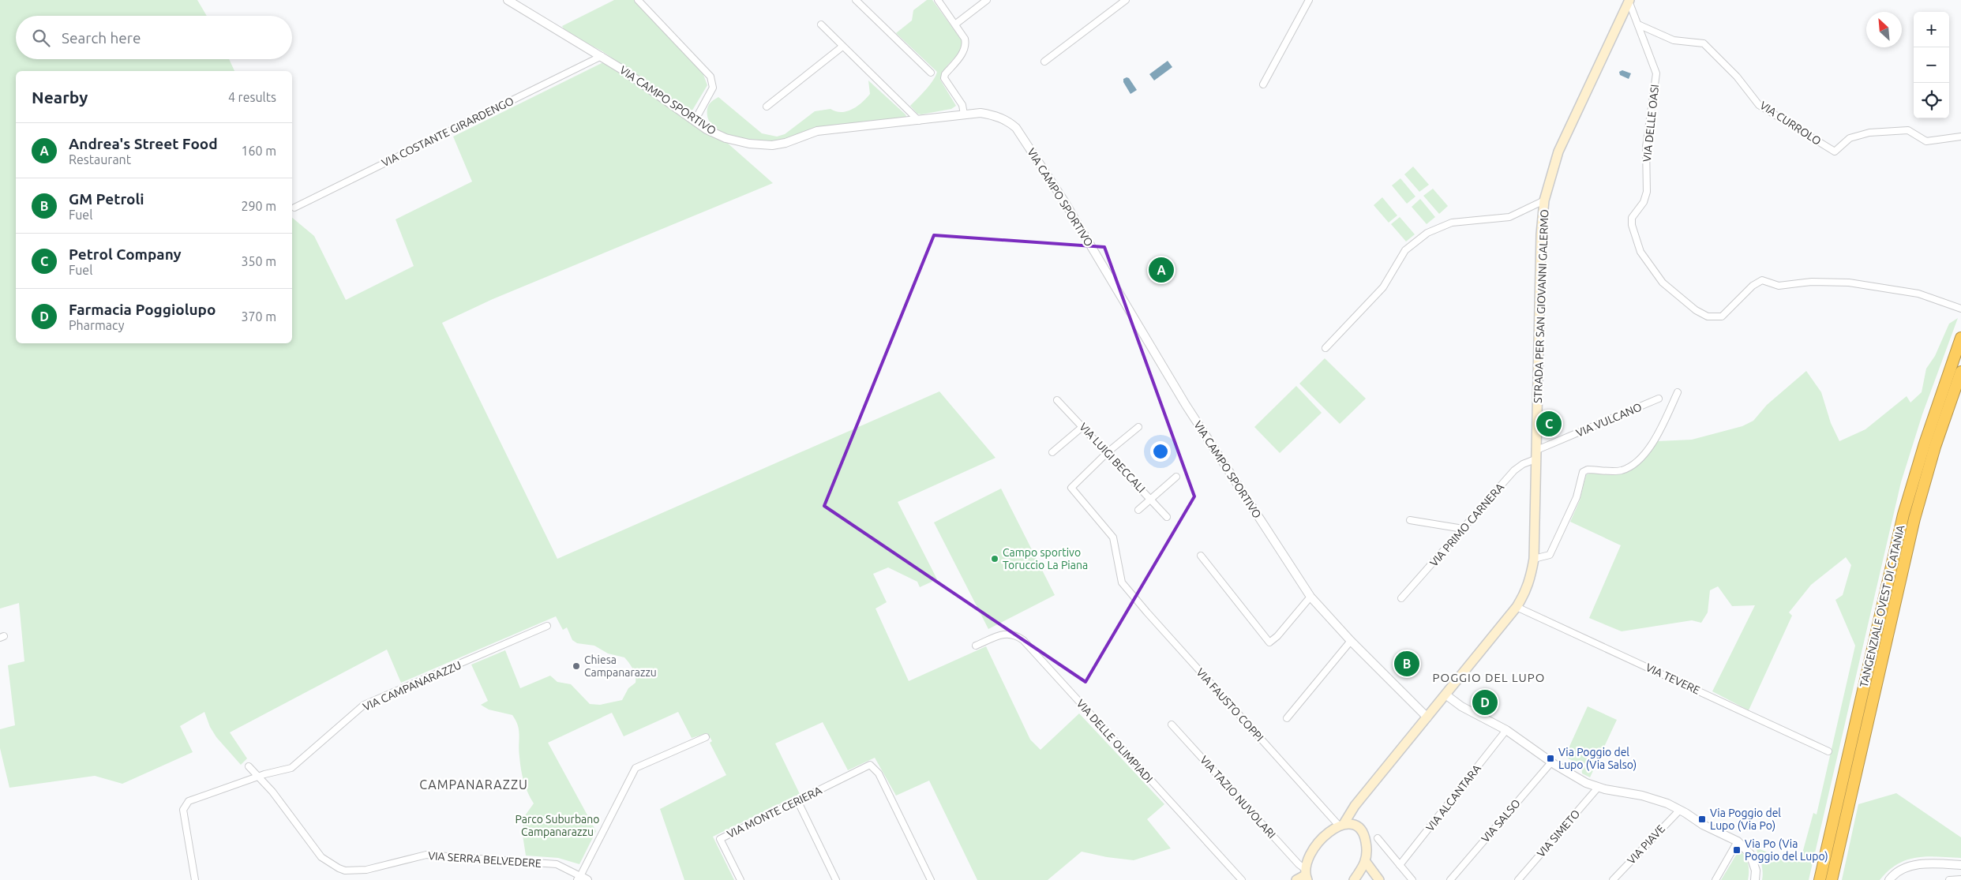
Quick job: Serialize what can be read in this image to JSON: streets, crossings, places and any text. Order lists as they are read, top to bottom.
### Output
{
  "streets": {
    "highway": ["TANGENZIALE OVEST DI CATANIA"],
    "main road": ["STRADA PER SAN GIOVANNI GALERMO"],
    "street": [
      "VIA CAMPO SPORTIVO",
      "VIA DELLE OASI",
      "VIA CURROLO",
      "VIA COSTANTE GIRARDENGO",
      "VIA VULCANO",
      "VIA LUIGI BECCALI",
      "VIA PRIMO CARNERA",
      "VIA TEVERE",
      "VIA CAMPANARAZZU",
      "VIA FAUSTO COPPI",
      "VIA DELLE OLIMPIADI",
      "VIA TAZIO NUVOLARI",
      "VIA ALCANTARA",
      "VIA MONTE CERIERA",
      "VIA SALSO",
      "VIA SIMETO",
      "VIA PIAVE",
      "VIA SERRA BELVEDERE"
    ]
  },
  "crossings": [
    ["VIA CAMPO SPORTIVO", "VIA COSTANTE GIRARDENGO"],
    ["VIA CAMPO SPORTIVO", "STRADA PER SAN GIOVANNI GALERMO"],
    ["VIA DELLE OASI", "VIA CURROLO"],
    ["VIA DELLE OASI", "STRADA PER SAN GIOVANNI GALERMO"],
    ["STRADA PER SAN GIOVANNI GALERMO", "VIA VULCANO"],
    ["STRADA PER SAN GIOVANNI GALERMO", "VIA PRIMO CARNERA"],
    ["STRADA PER SAN GIOVANNI GALERMO", "VIA TEVERE"],
    ["STRADA PER SAN GIOVANNI GALERMO", "VIA FAUSTO COPPI"],
    ["VIA VULCANO", "VIA PRIMO CARNERA"],
    ["VIA LUIGI BECCALI", "VIA FAUSTO COPPI"],
    ["VIA CAMPANARAZZU", "VIA SERRA BELVEDERE"]
  ],
  "districts": ["POGGIO DEL LUPO", "CAMPANARAZZU"],
  "parks": ["Parco Suburbano Campanarazzu"],
  "places": {
    "other": ["Campo sportivo Toruccio La Piana", "Chiesa Campanarazzu"],
    "transit": ["Via Poggio del Lupo (Via Salso)", "Via Poggio del Lupo (Via Po)", "Via Po (Via Poggio del Lupo)"]
  },
  "north": "top left",
  "page": {
    "map_buttons": ["+", "−"],
    "search": "Search here",
    "heading": ["Nearby", "4 results"],
    "list": [
      {
        "mark": "A",
        "name": "Andrea's Street Food",
        "note": "Restaurant",
        "value": "160 m"
      },
      {
        "mark": "B",
        "name": "GM Petroli",
        "note": "Fuel",
        "value": "290 m"
      },
      {
        "mark": "C",
        "name": "Petrol Company",
        "note": "Fuel",
        "value": "350 m"
      },
      {
        "mark": "D",
        "name": "Farmacia Poggiolupo",
        "note": "Pharmacy",
        "value": "370 m"
      }
    ],
    "pins": [
      "A",
      "C",
      "B",
      "D"
    ]
  }
}
